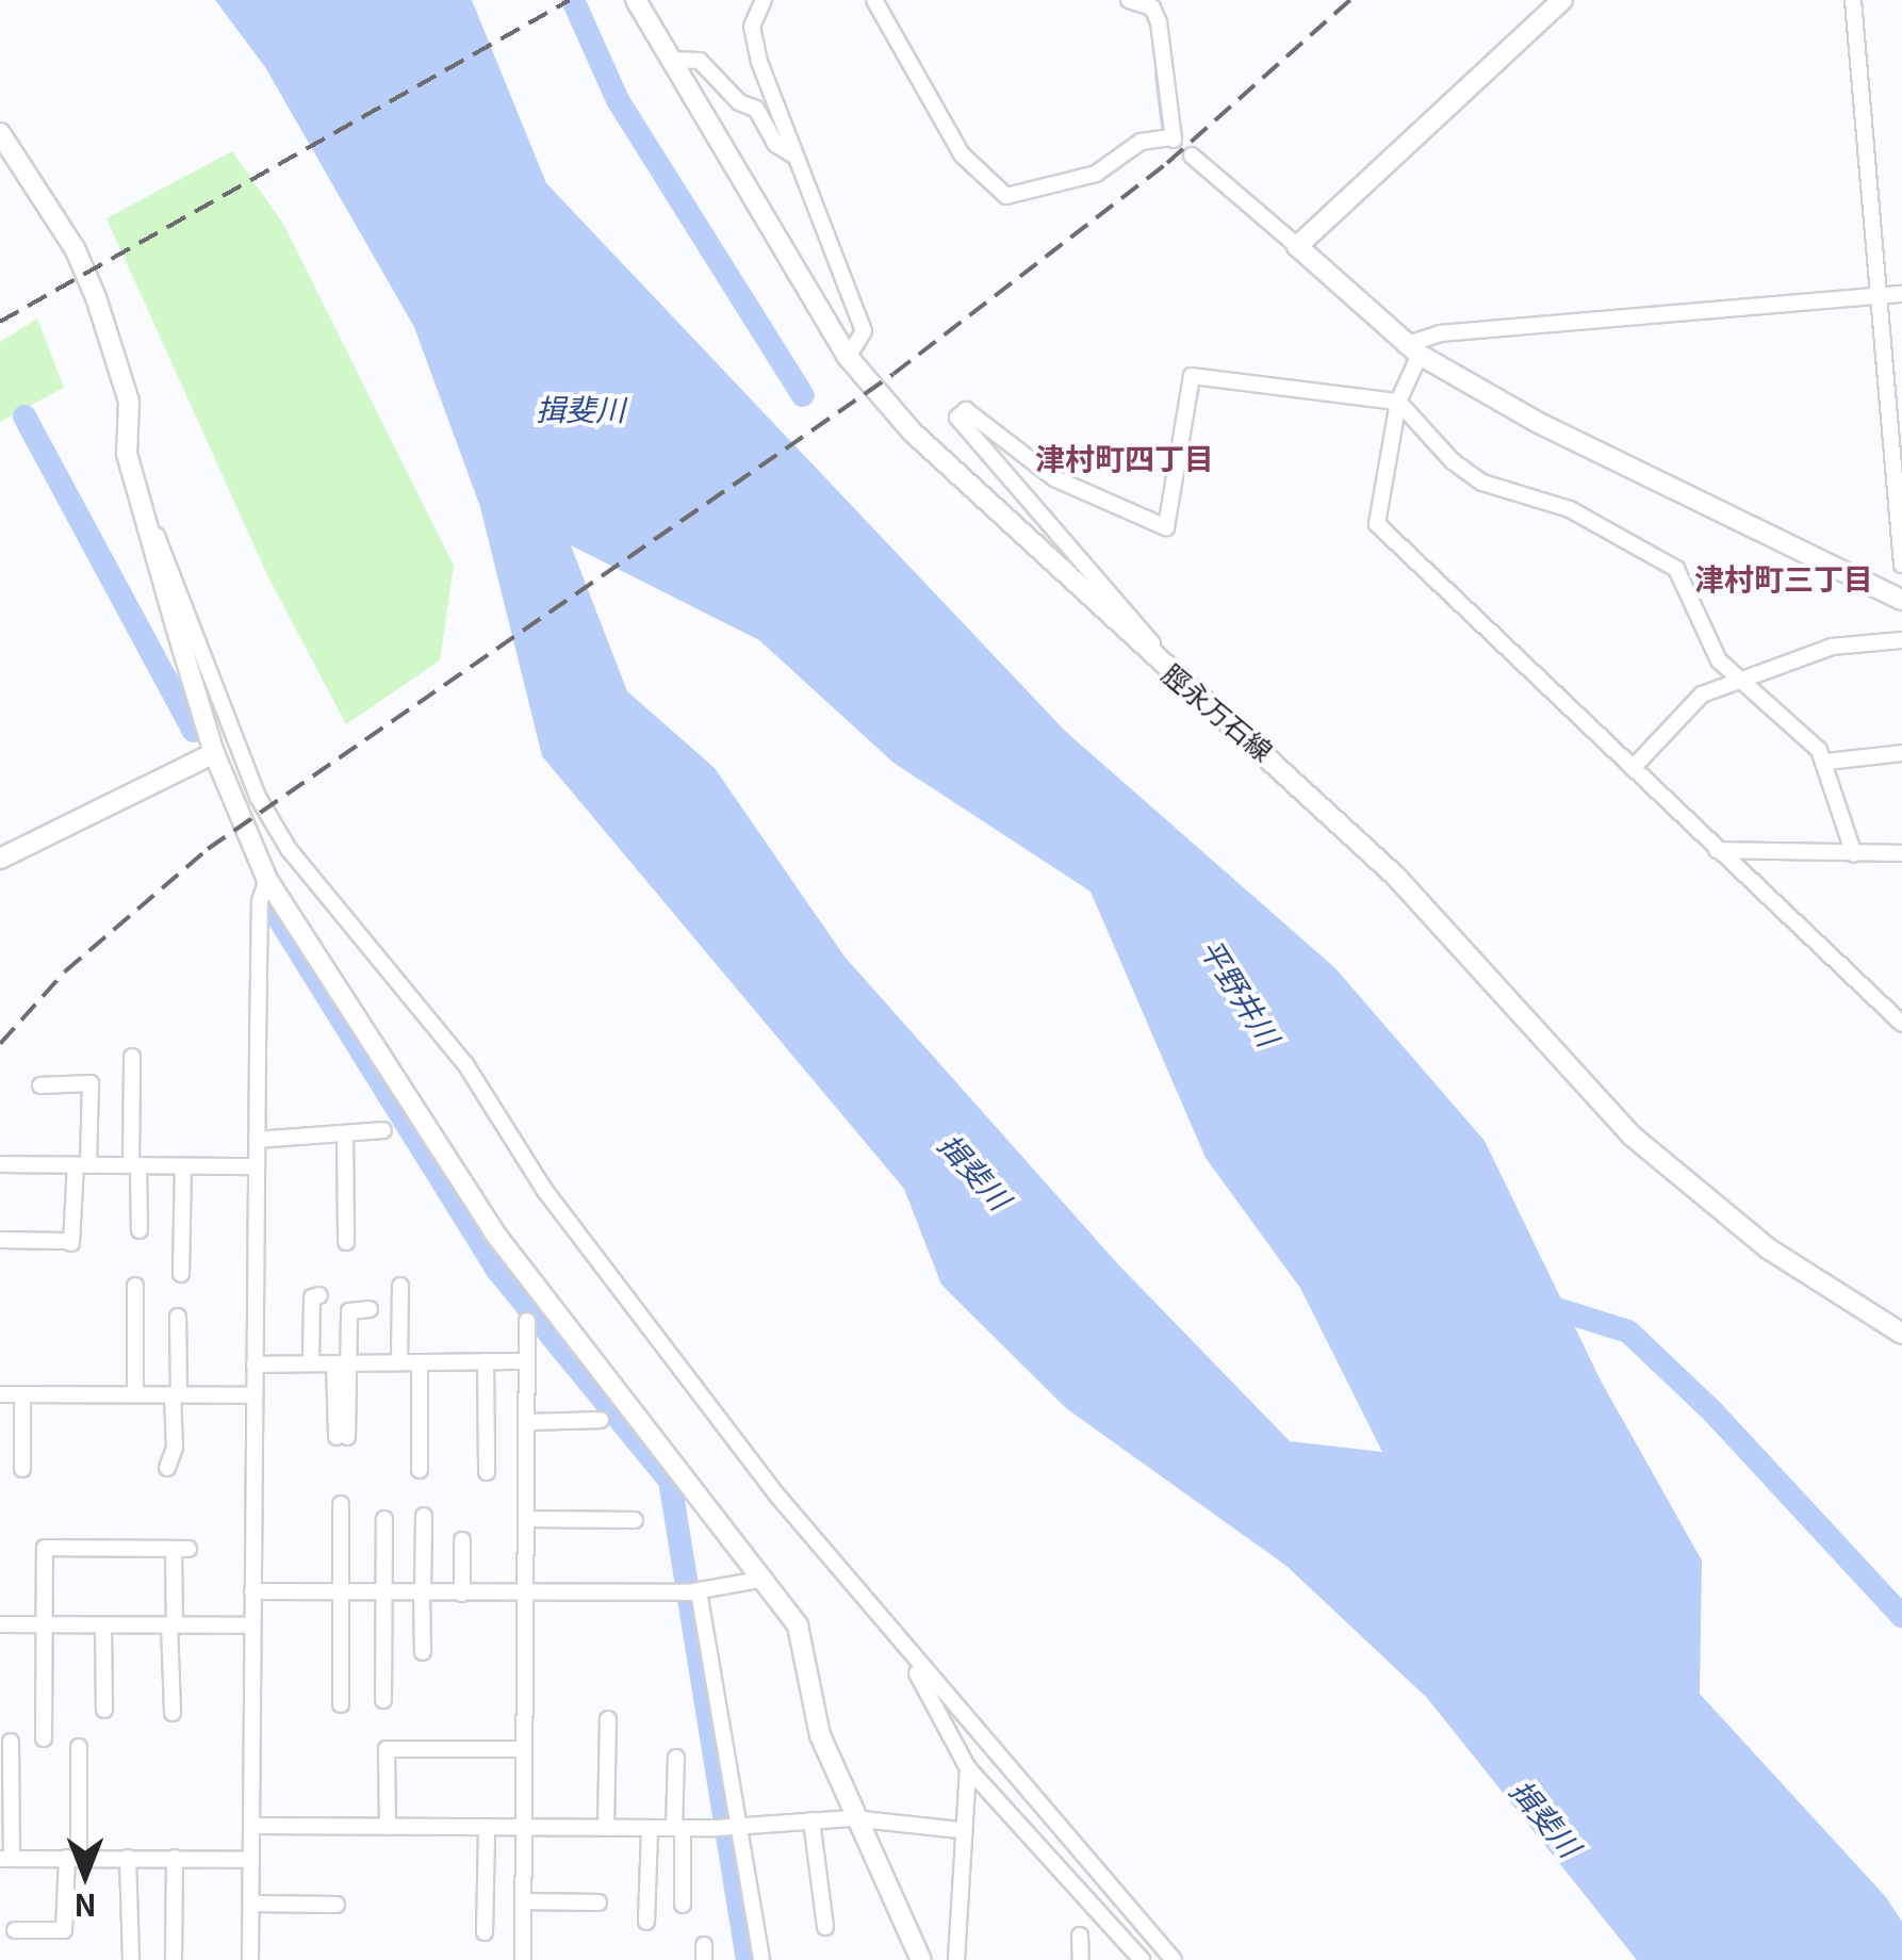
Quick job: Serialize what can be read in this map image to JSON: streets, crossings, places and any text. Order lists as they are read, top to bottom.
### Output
{
  "streets": {
    "street": ["脛永万石線"]
  },
  "districts": ["津村町四丁目", "津村町三丁目"],
  "water": ["揖斐川", "平野井川"],
  "north": "bottom"
}
